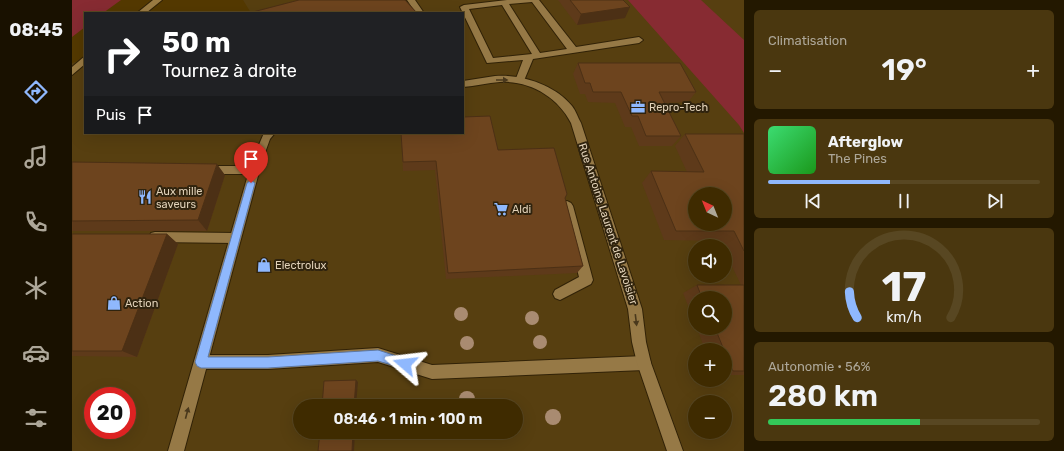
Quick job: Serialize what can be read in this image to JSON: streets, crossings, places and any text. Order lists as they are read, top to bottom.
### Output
{
  "streets": {
    "street": ["Rue Antoine Laurent de Lavoisier"]
  },
  "one_way": ["Rue Antoine Laurent de Lavoisier"],
  "places": {
    "office": ["Repro-Tech"],
    "restaurant": ["Aux mille saveurs"],
    "supermarket": ["Aldi"],
    "shop": ["Electrolux", "Action"]
  },
  "north": "top left",
  "page": {
    "tabs": "08:45",
    "tile": [
      "Climatisation",
      ["Autonomie · 56%", "280 km"]
    ],
    "turn": ["50 m", "Tournez à droite"],
    "heat": ["−", "19°", "+"],
    "then": "Puis",
    "song": ["Afterglow", "The Pines"],
    "map_buttons": ["+", "−"],
    "limit": "20",
    "trip": "08:46 · 1 min · 100 m",
    "gauge": ["17", "km/h"]
  }
}
